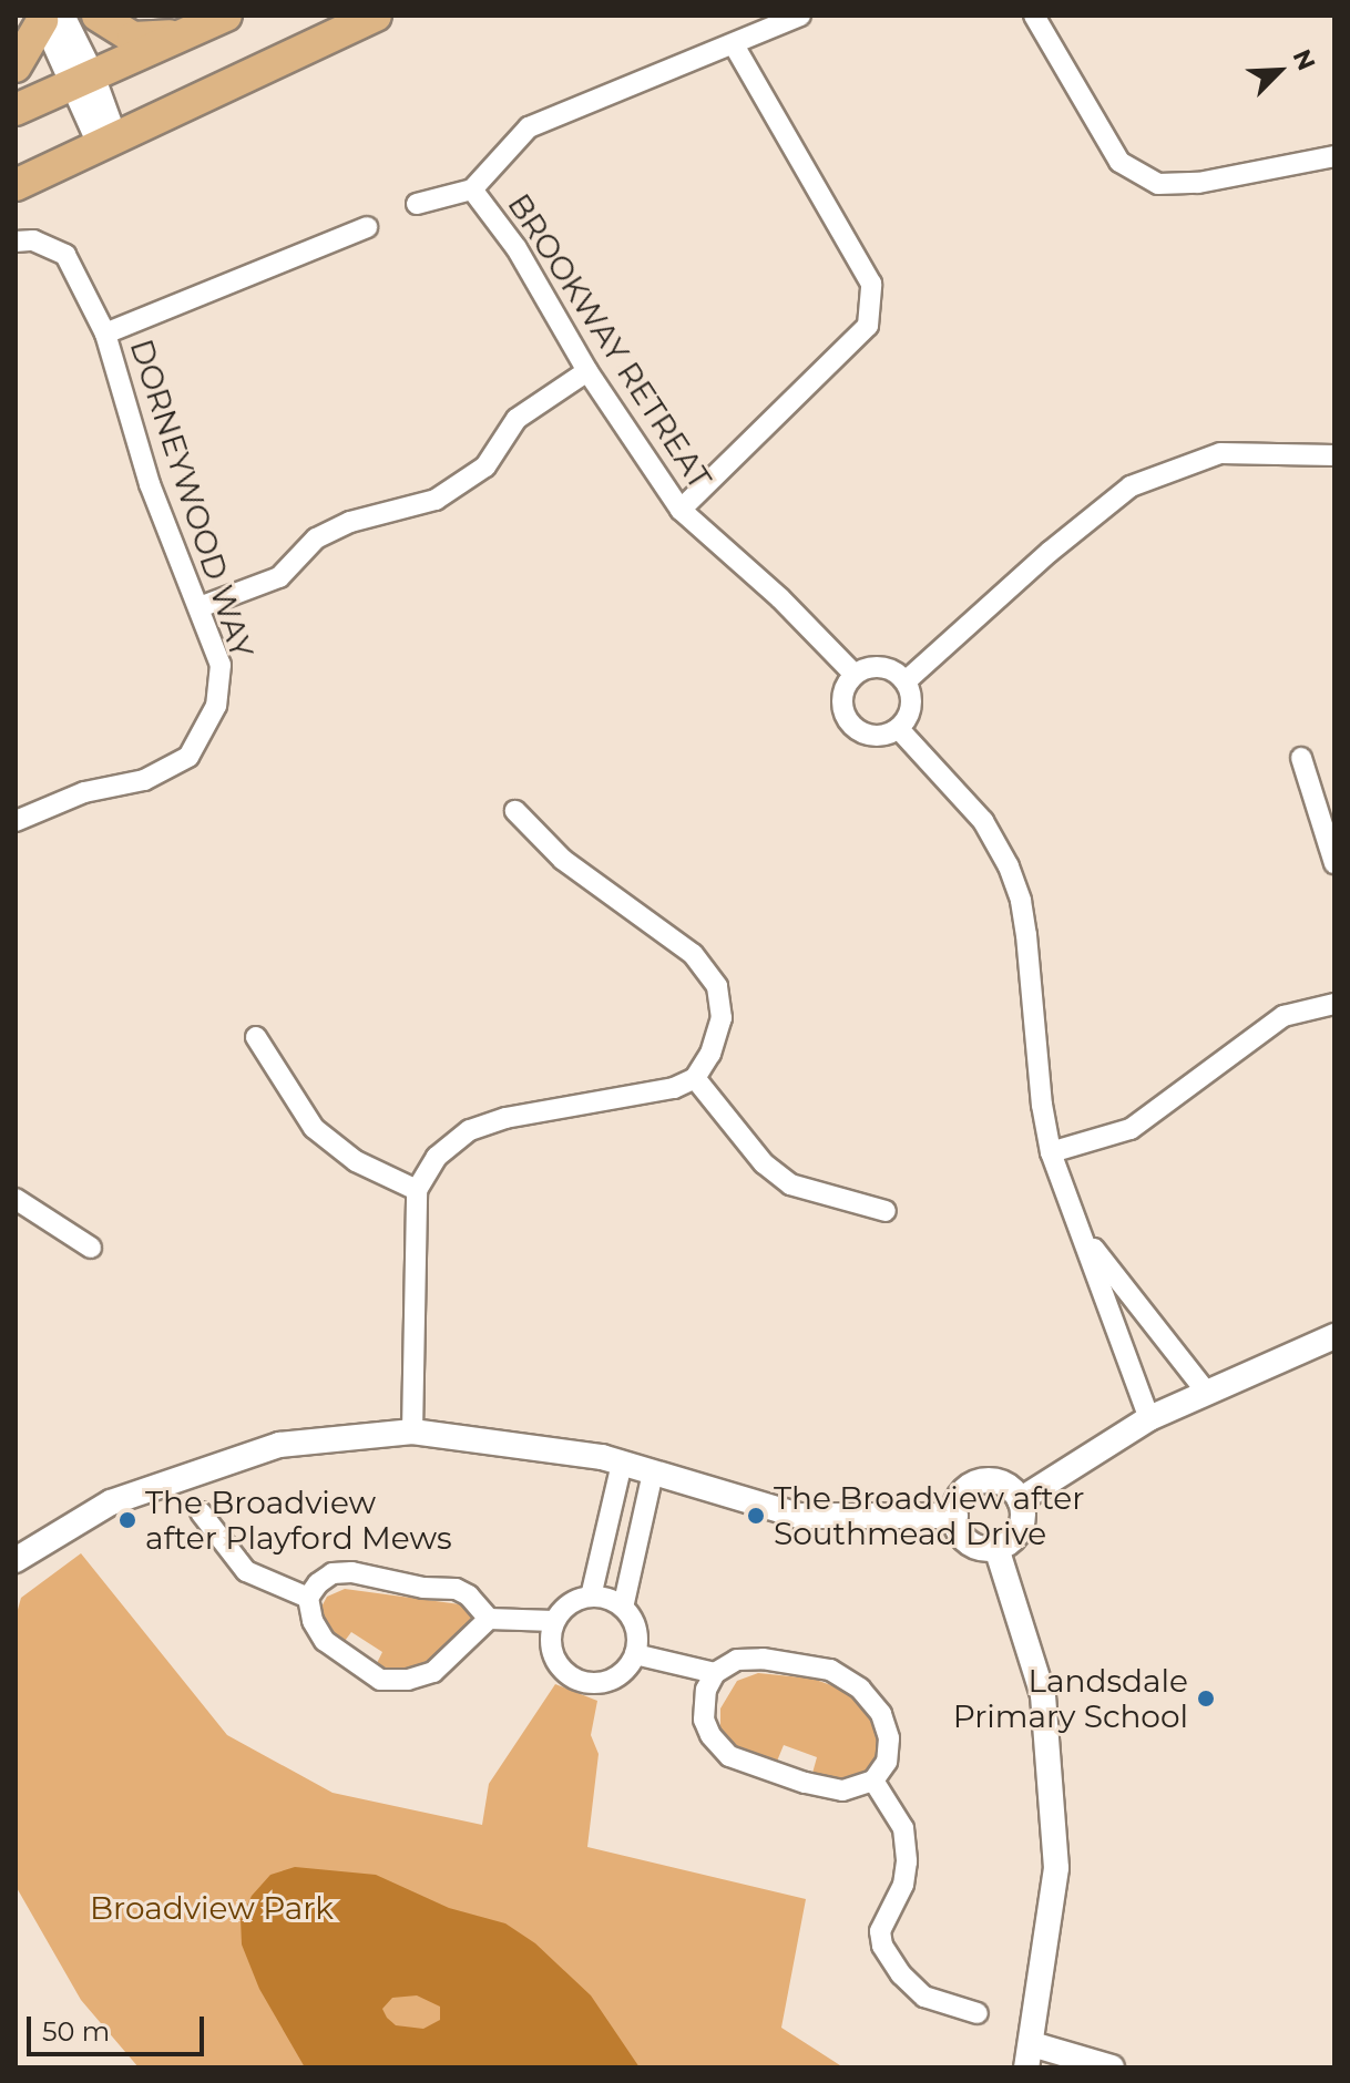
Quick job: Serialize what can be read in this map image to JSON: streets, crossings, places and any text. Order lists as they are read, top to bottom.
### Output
{
  "streets": {
    "street": ["BROOKWAY RETREAT", "DORNEYWOOD WAY"]
  },
  "parks": ["Broadview Park"],
  "places": ["The Broadview after Southmead Drive", "The Broadview after Playford Mews", "Landsdale Primary School"],
  "scale_bar": "50 m",
  "north": "top right"
}
